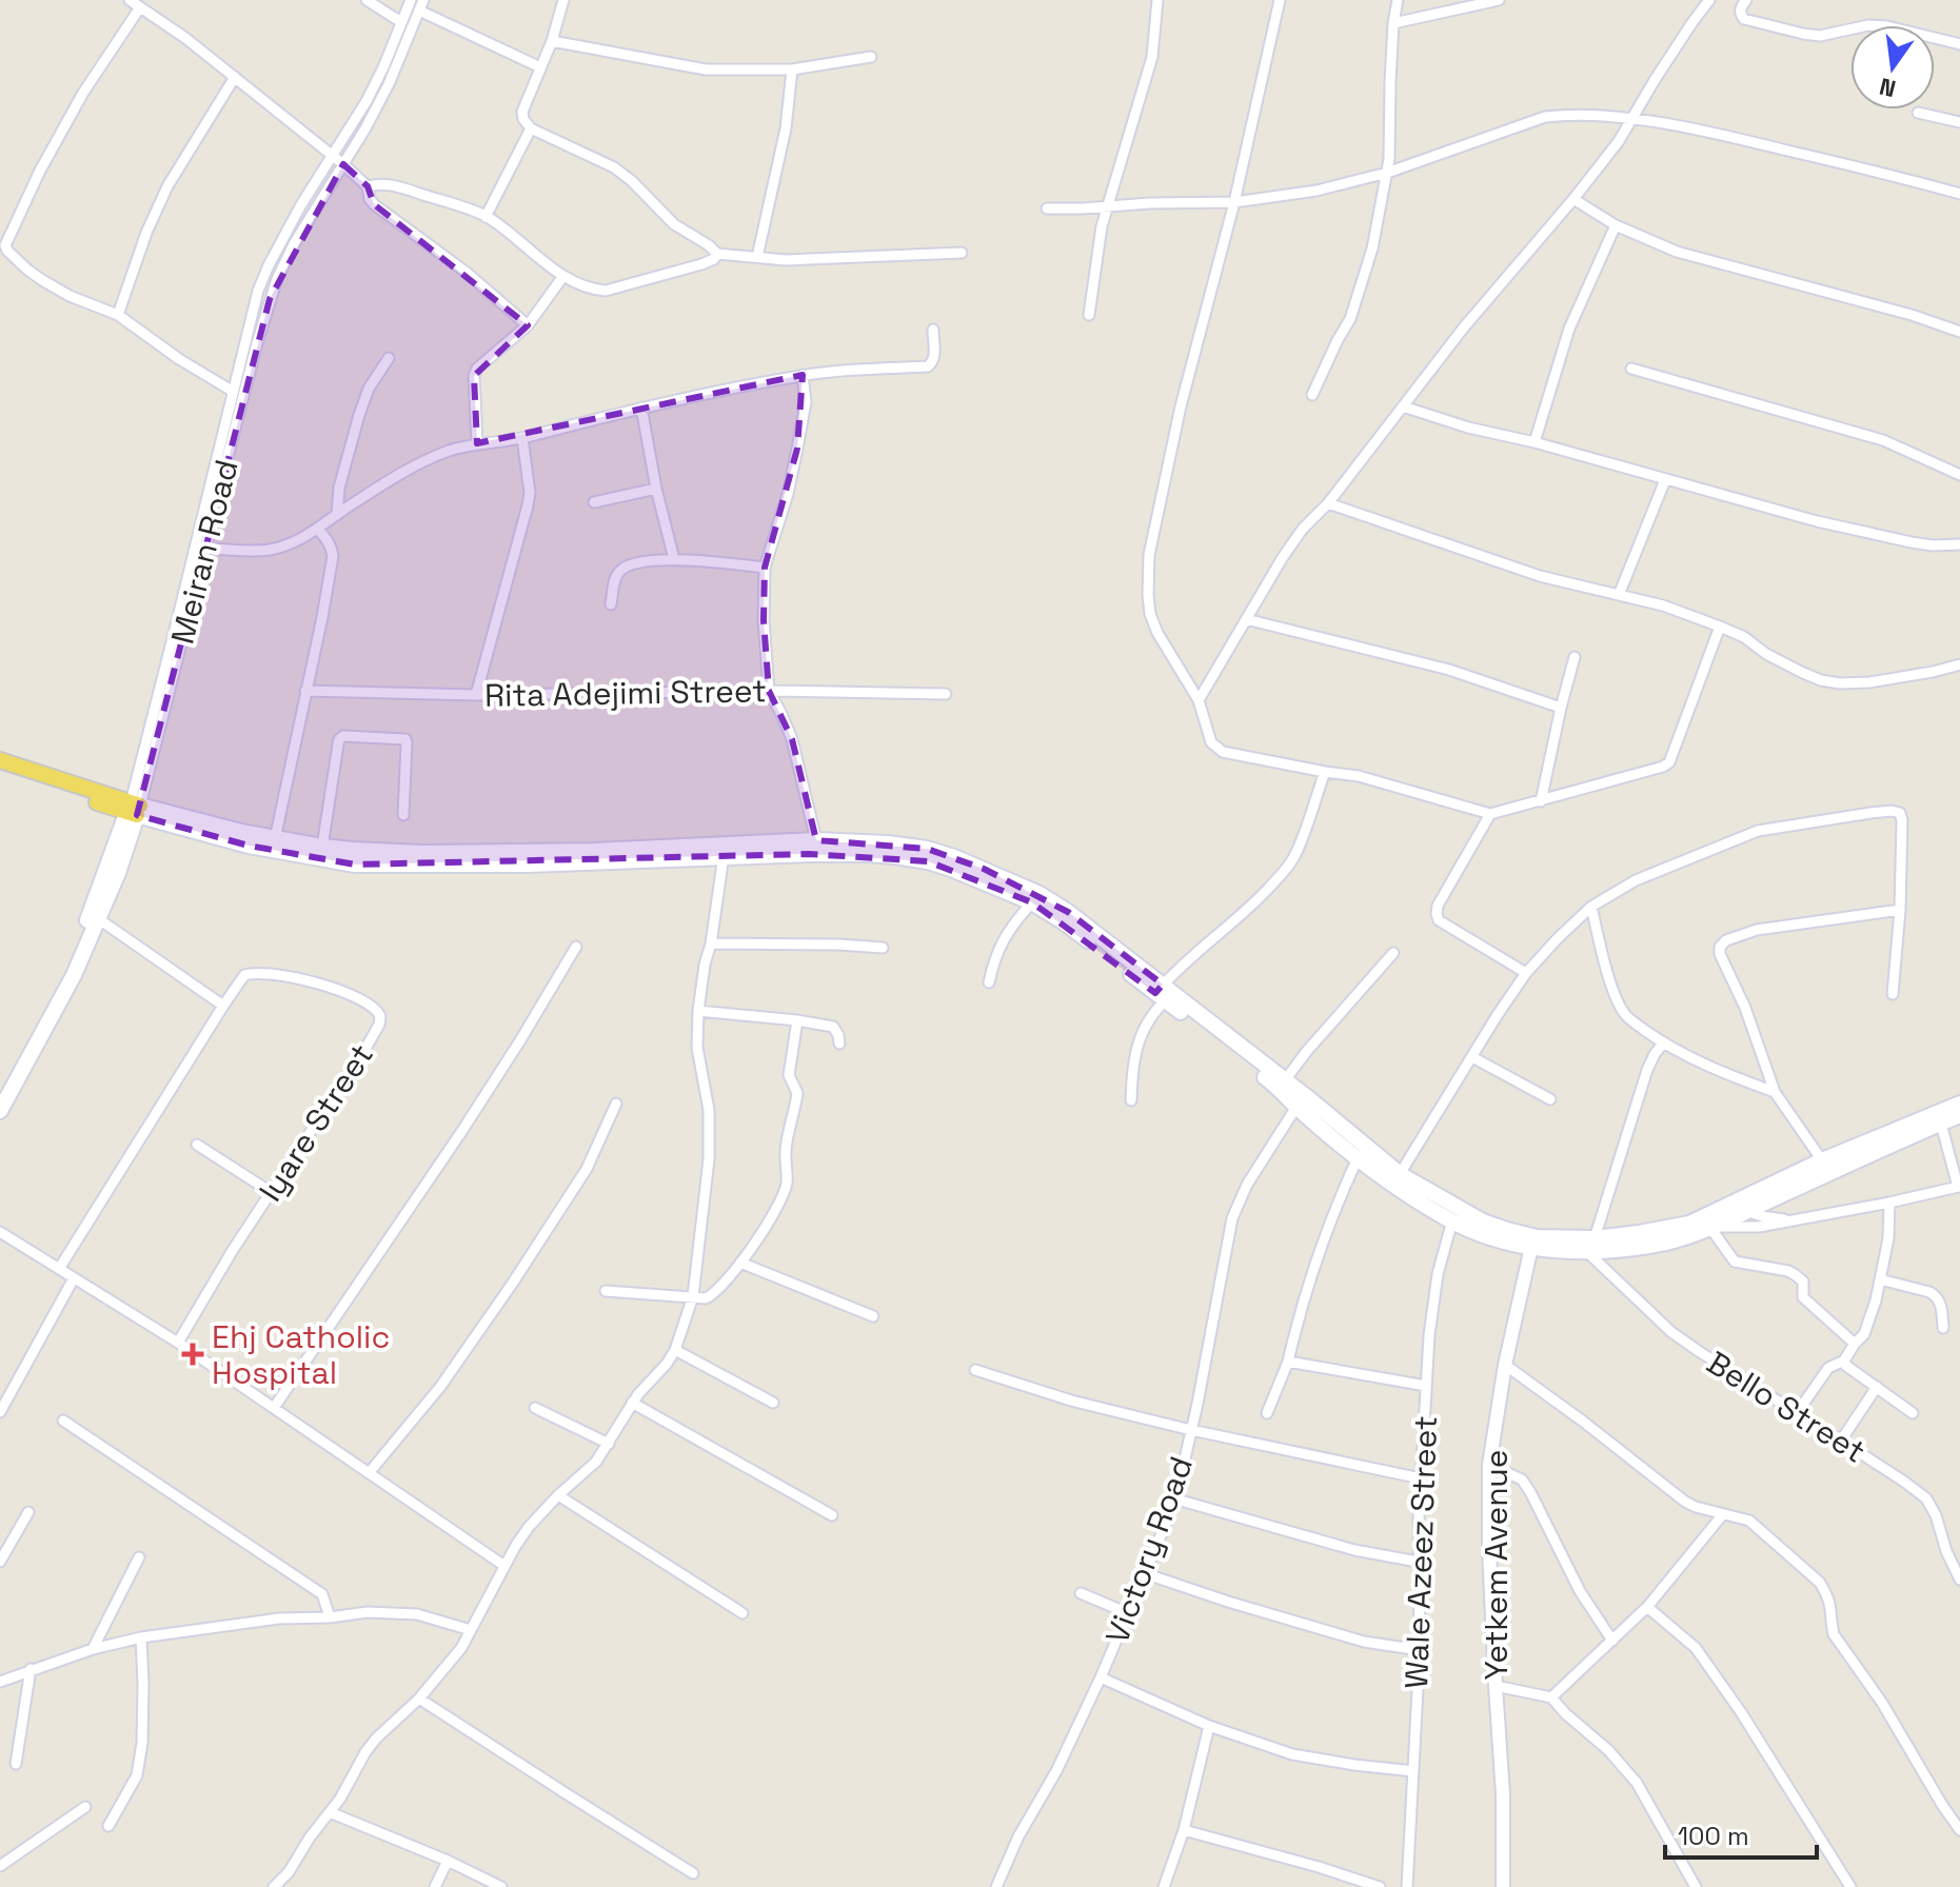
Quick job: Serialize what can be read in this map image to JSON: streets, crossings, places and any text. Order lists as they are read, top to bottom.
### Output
{
  "streets": {
    "main road": ["Meiran Road"],
    "street": [
      "Rita Adejimi Street",
      "Iyare Street",
      "Bello Street",
      "Victory Road",
      "Wale Azeez Street",
      "Yetkem Avenue"
    ]
  },
  "places": {
    "health": ["Ehj Catholic Hospital"]
  },
  "scale_bar": "100 m",
  "north": "bottom"
}
